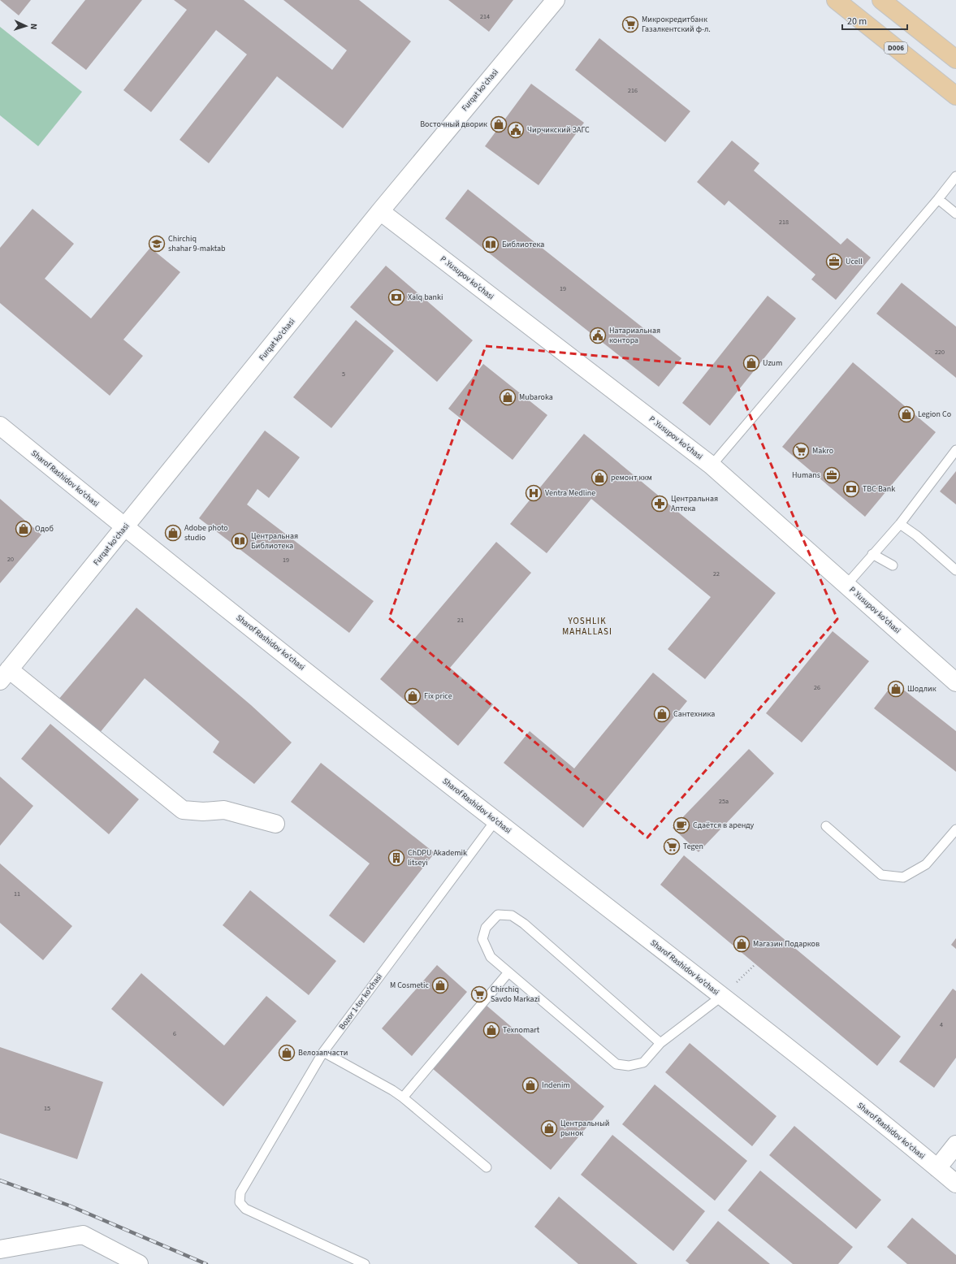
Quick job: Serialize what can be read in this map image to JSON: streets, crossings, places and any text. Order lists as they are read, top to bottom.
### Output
{
  "streets": {
    "main road": ["D006"],
    "street": ["Furqat ko'chasi", "P .Yusupov ko'chasi", "Sharof Rashidov ko'chasi"],
    "lane": ["Bozor 1-tor ko‘chasi"]
  },
  "crossings": [
    ["Furqat ko'chasi", "P .Yusupov ko'chasi"],
    ["Furqat ko'chasi", "Sharof Rashidov ko'chasi"],
    ["Sharof Rashidov ko'chasi", "Bozor 1-tor ko‘chasi"]
  ],
  "districts": ["YOSHLIK MAHALLASI"],
  "places": {
    "supermarket": [
      "Микрокредитбанк Газалкентский ф-л.",
      "Makro",
      "Tegen",
      "Chirchiq Savdo Markazi"
    ],
    "shop": [
      "Восточный дворик",
      "Uzum",
      "Mubaroka",
      "Legion Co",
      "ремонт ккм",
      "Одоб",
      "Adobe photo studio",
      "Шодлик",
      "Fix price",
      "Сантехника",
      "Магазин Подарков",
      "M Cosmetic",
      "Texnomart",
      "Велозапчасти",
      "Indenim",
      "Центральный рынок"
    ],
    "public building": ["Чирчикский ЗАГС", "Натариальная контора"],
    "school or university": ["Chirchiq shahar 9-maktab"],
    "library": ["Библиотека", "Центральная Библиотека"],
    "office": ["Ucell", "Humans"],
    "bank": ["Xalq banki", "TBC Bank"],
    "hospital": ["Ventra Medline"],
    "pharmacy": ["Центральная Аптека"],
    "cafe": ["Сдаётся в аренду"],
    "building": ["ChDPU Akademik litseyi"]
  },
  "house_numbers": [
    "214",
    "216",
    "218",
    "19",
    "220",
    "5",
    "20",
    "19",
    "22",
    "21",
    "26",
    "25а",
    "11",
    "4",
    "6",
    "15"
  ],
  "scale_bar": "20 m",
  "north": "right"
}
